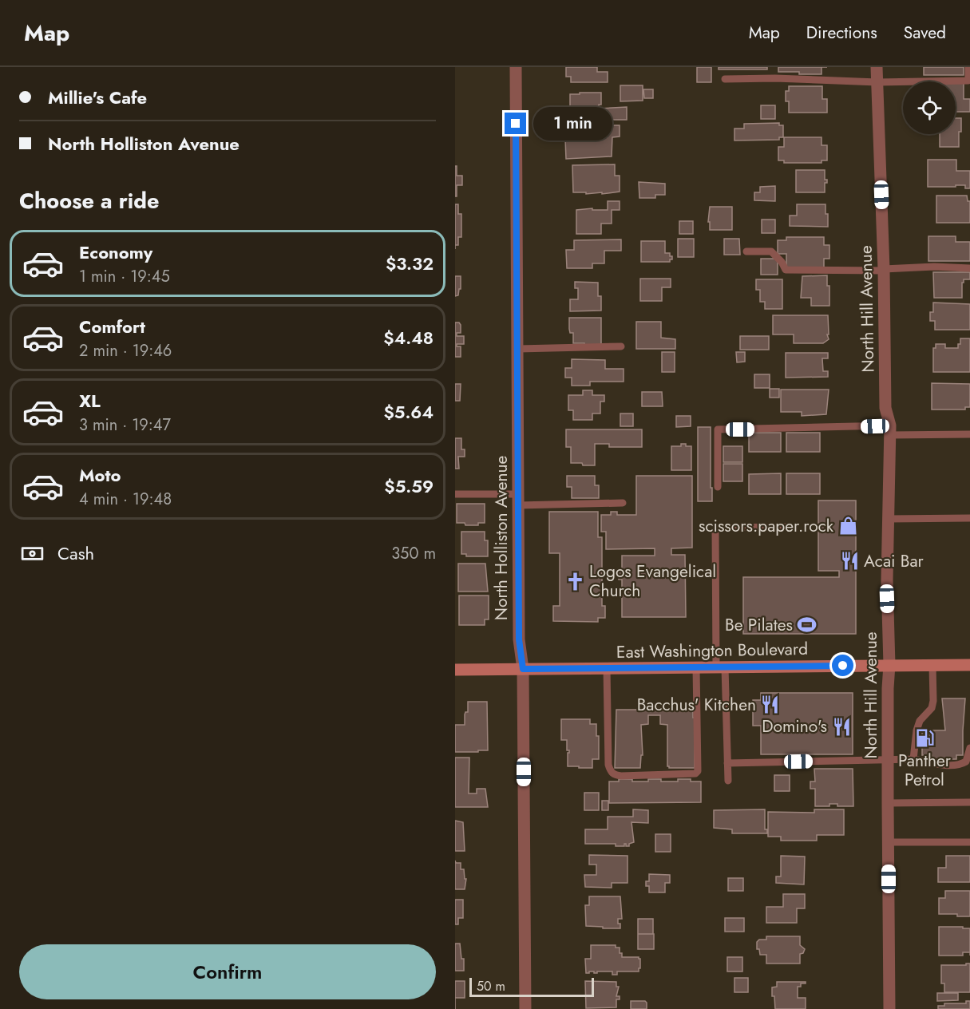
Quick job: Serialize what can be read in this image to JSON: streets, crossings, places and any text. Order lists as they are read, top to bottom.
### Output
{
  "streets": {
    "main road": ["East Washington Boulevard"],
    "street": ["North Hill Avenue", "North Holliston Avenue"]
  },
  "crossings": [
    ["North Hill Avenue", "East Washington Boulevard"],
    ["North Holliston Avenue", "East Washington Boulevard"]
  ],
  "places": {
    "shop": ["scissors.paper.rock"],
    "restaurant": ["Acai Bar", "Bacchus' Kitchen", "Domino's"],
    "church": ["Logos Evangelical Church"],
    "sports": ["Be Pilates"],
    "fuel station": ["Panther Petrol"]
  },
  "scale_bar": "50 m",
  "page": {
    "header": "Map",
    "nav": ["Map", "Directions", "Saved"],
    "banner": ["Millie's Cafe", "North Holliston Avenue"],
    "bubble": "1 min",
    "heading": "Choose a ride",
    "list": [
      {
        "name": "Economy",
        "note": "1 min · 19:45",
        "value": "$3.32"
      },
      {
        "name": "Comfort",
        "note": "2 min · 19:46",
        "value": "$4.48"
      },
      {
        "name": "XL",
        "note": "3 min · 19:47",
        "value": "$5.64"
      },
      {
        "name": "Moto",
        "note": "4 min · 19:48",
        "value": "$5.59"
      }
    ],
    "pay": ["Cash", "350 m"],
    "buttons": "Confirm",
    "scale": "50 m"
  }
}
